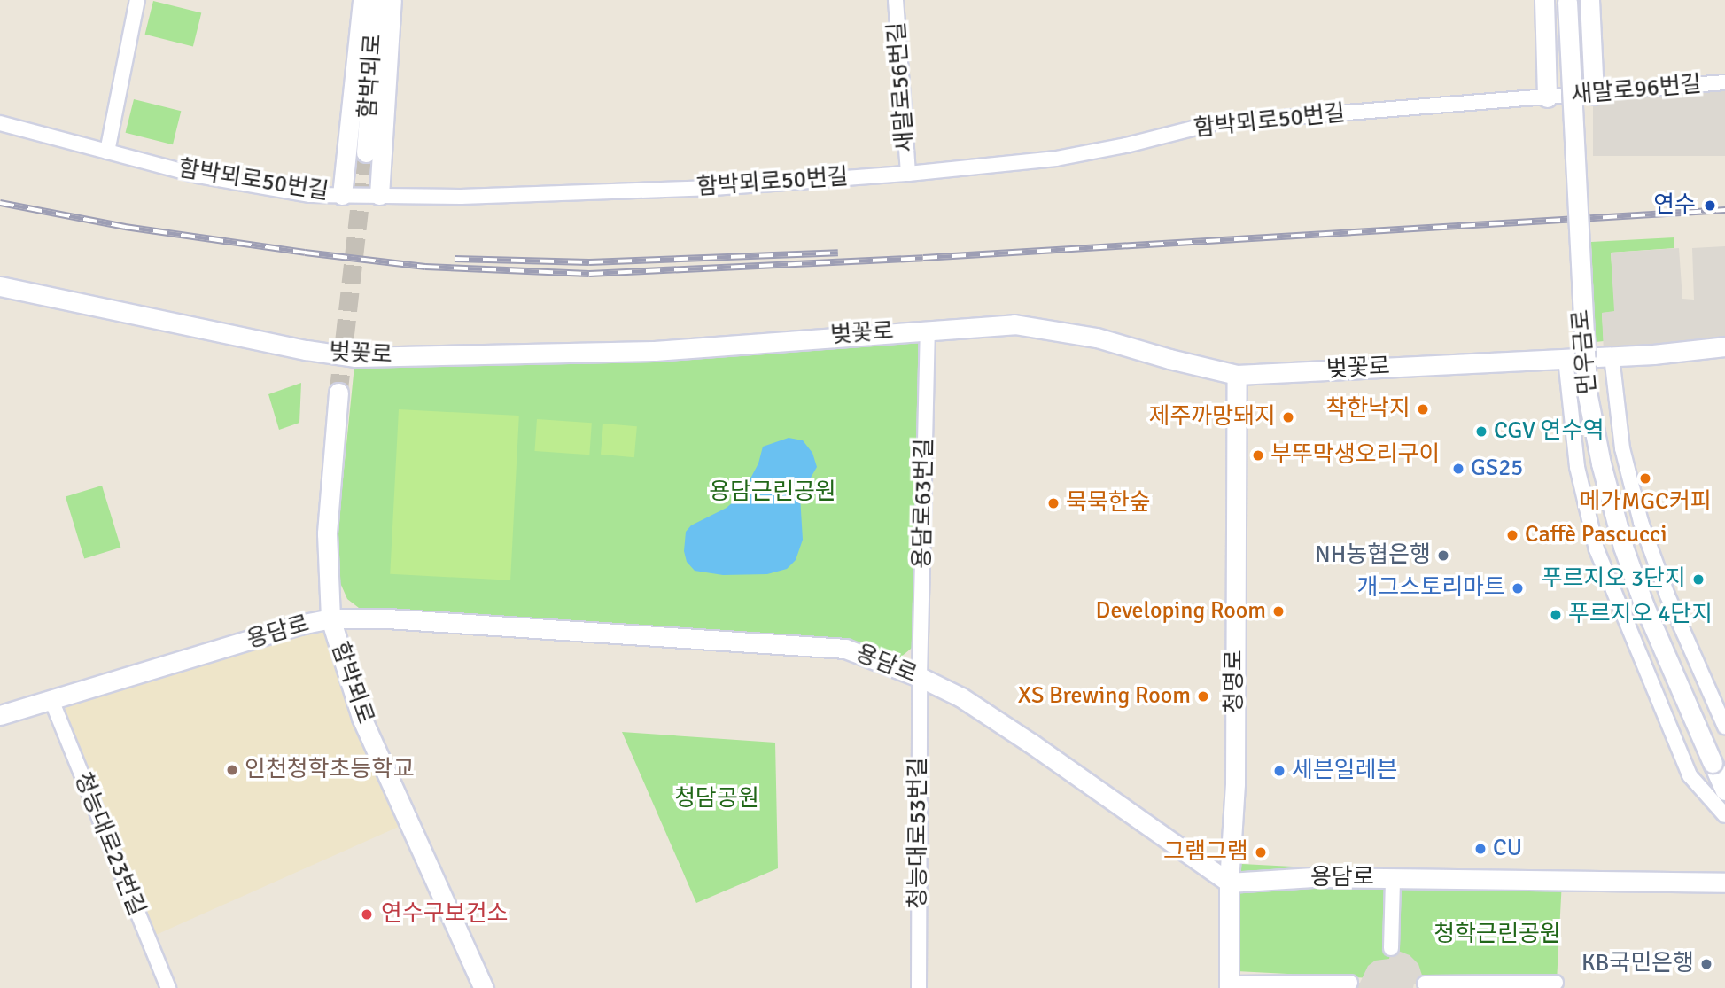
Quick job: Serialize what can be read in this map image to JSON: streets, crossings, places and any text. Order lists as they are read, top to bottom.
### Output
{
  "streets": {
    "street": [
      "함박뫼로",
      "새말로56번길",
      "새말로96번길",
      "함박뫼로50번길",
      "벚꽃로",
      "먼우금로",
      "용담로63번길",
      "용담로",
      "청명로",
      "청능대로53번길",
      "청능대로23번길"
    ]
  },
  "crossings": [
    ["함박뫼로", "용담로"],
    ["새말로56번길", "함박뫼로50번길"],
    ["새말로96번길", "함박뫼로50번길"],
    ["벚꽃로", "먼우금로"],
    ["벚꽃로", "용담로63번길"],
    ["벚꽃로", "청명로"],
    ["용담로63번길", "용담로"],
    ["용담로63번길", "청능대로53번길"],
    ["용담로", "청명로"],
    ["용담로", "청능대로53번길"],
    ["용담로", "청능대로23번길"]
  ],
  "parks": ["용담근린공원", "청담공원", "청학근린공원"],
  "places": [
    "연수",
    "착한낙지",
    "제주까망돼지",
    "CGV 연수역",
    "부뚜막생오리구이",
    "GS25",
    "메가MGC커피",
    "묵묵한숲",
    "Caffè Pascucci",
    "NH농협은행",
    "푸르지오 3단지",
    "개그스토리마트",
    "Developing Room",
    "푸르지오 4단지",
    "XS Brewing Room",
    "인천청학초등학교",
    "세븐일레븐",
    "CU",
    "그램그램",
    "연수구보건소",
    "KB국민은행"
  ]
}
